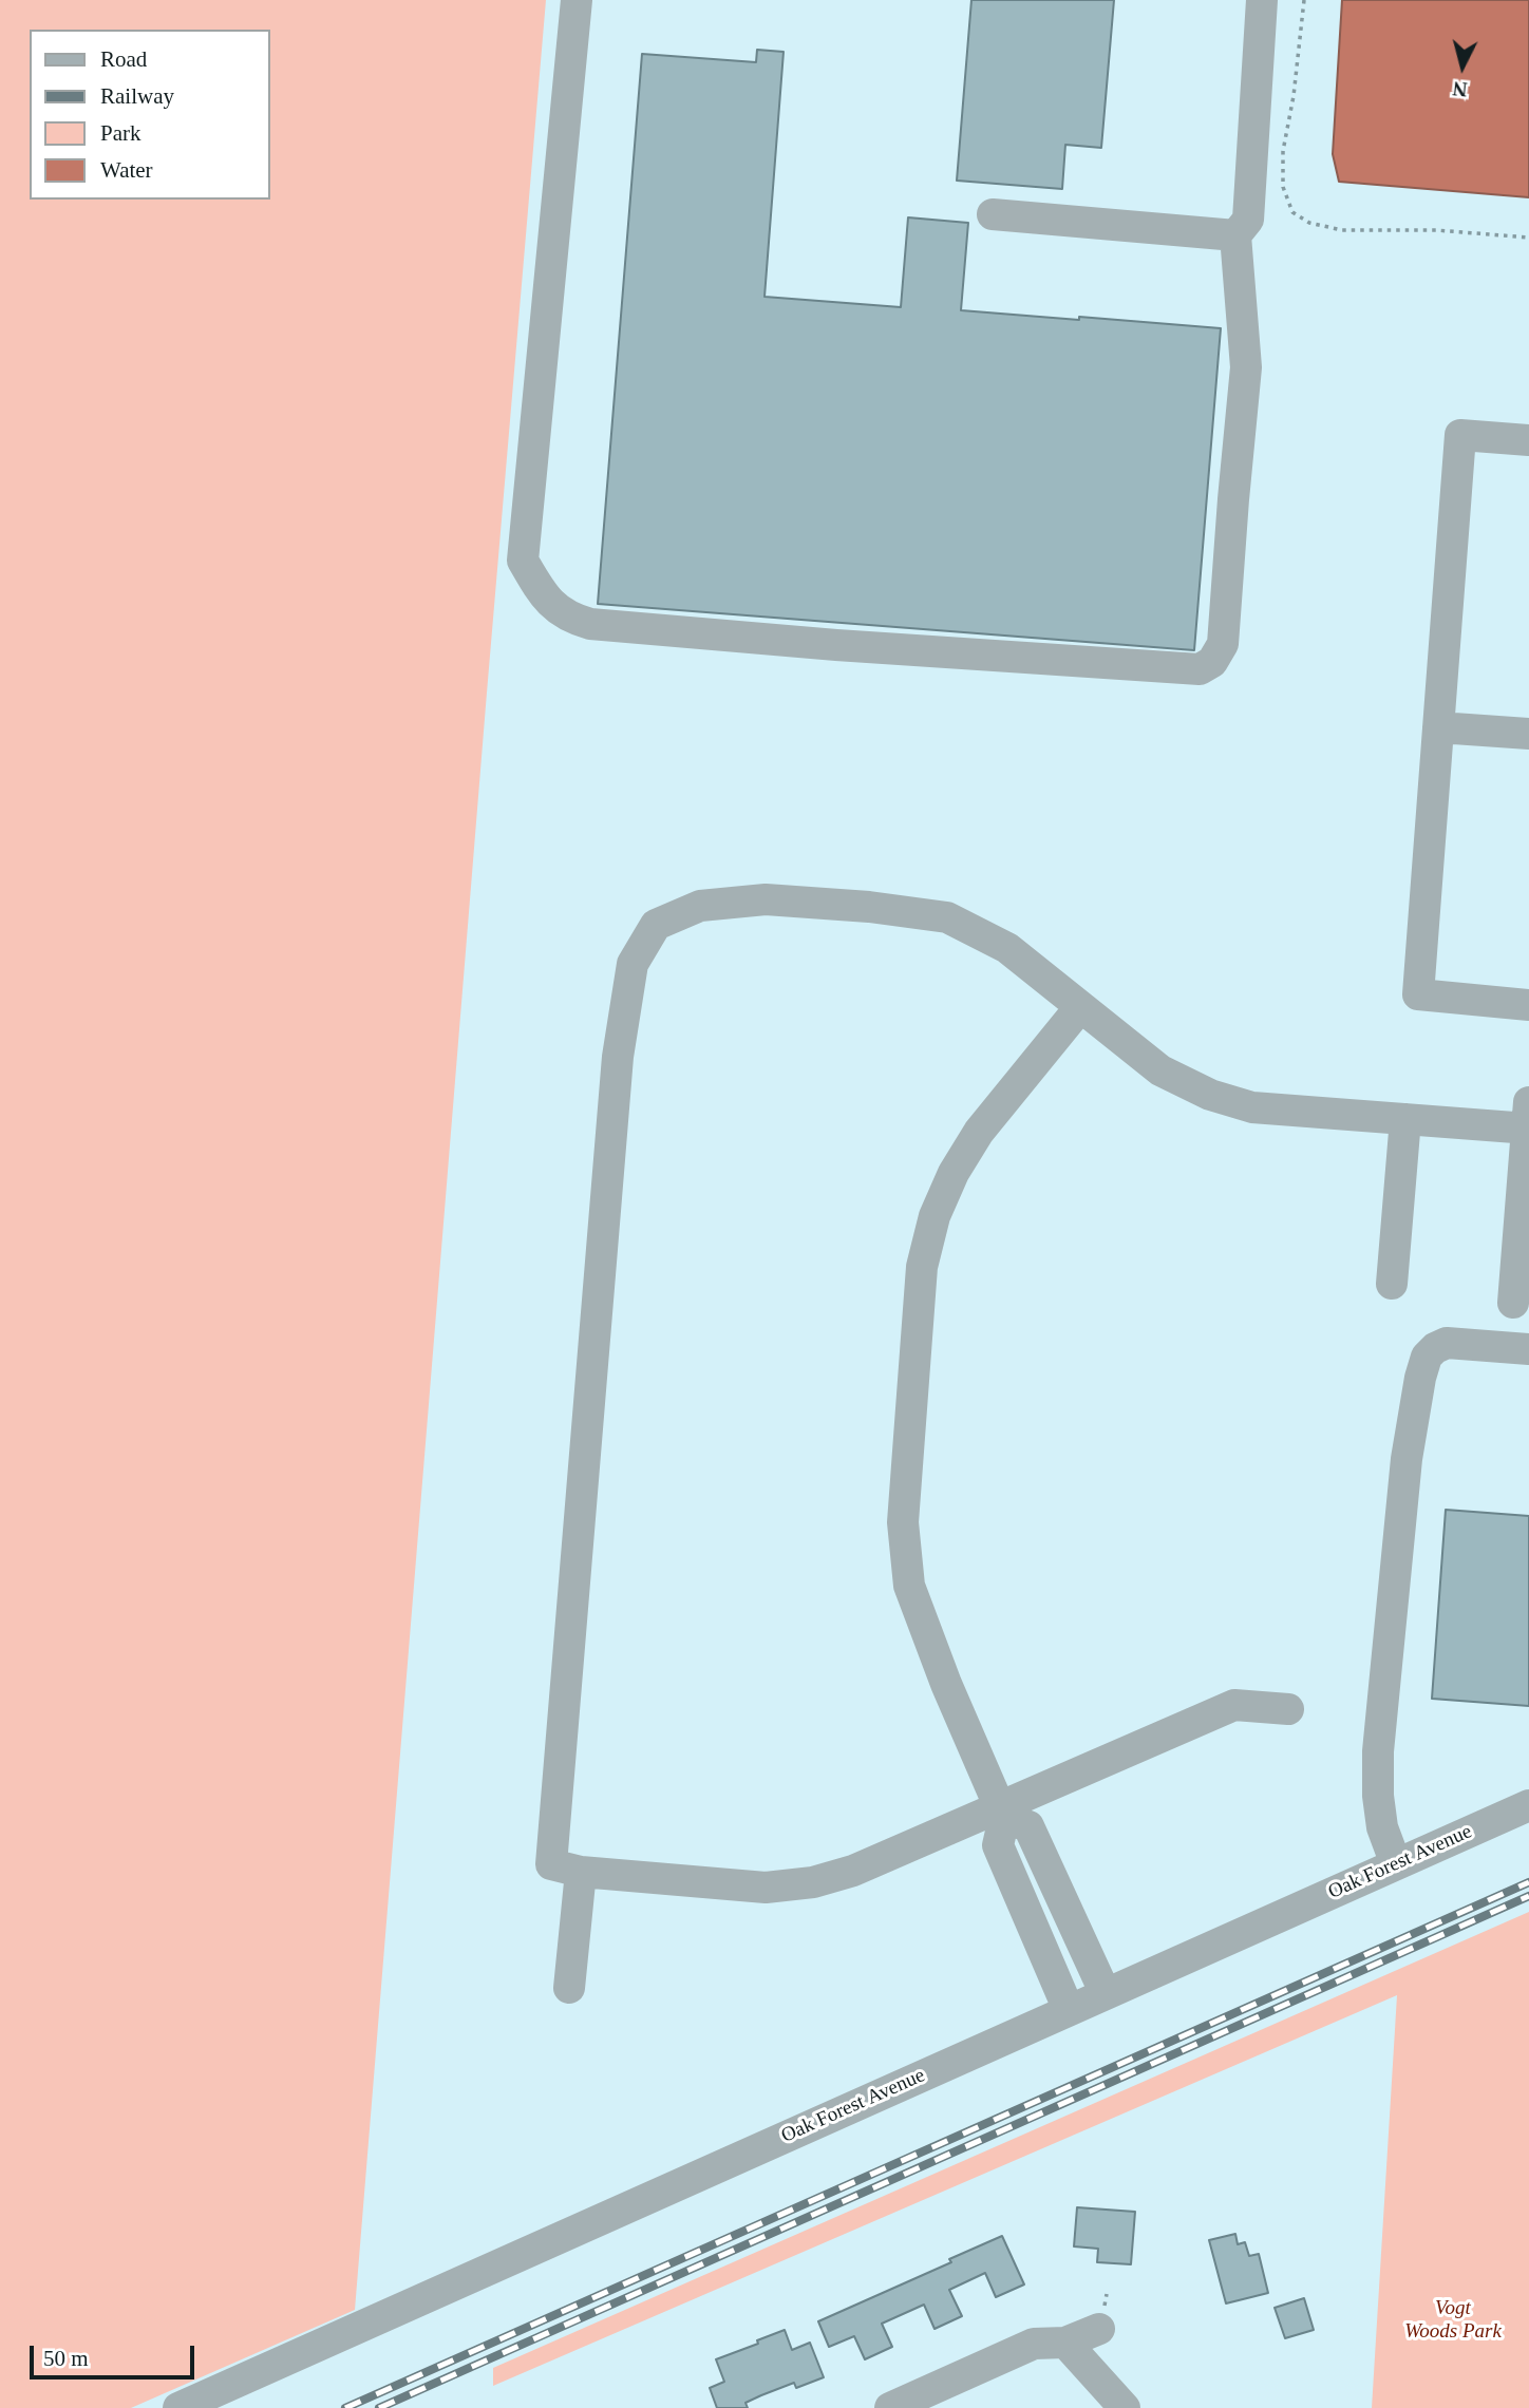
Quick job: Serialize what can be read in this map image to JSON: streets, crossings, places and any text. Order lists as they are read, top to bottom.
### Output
{
  "streets": {
    "street": ["Oak Forest Avenue"]
  },
  "parks": ["Vogt Woods Park"],
  "legend": [
    "Road",
    "Railway",
    "Park",
    "Water"
  ],
  "scale_bar": "50 m",
  "north": "bottom"
}
